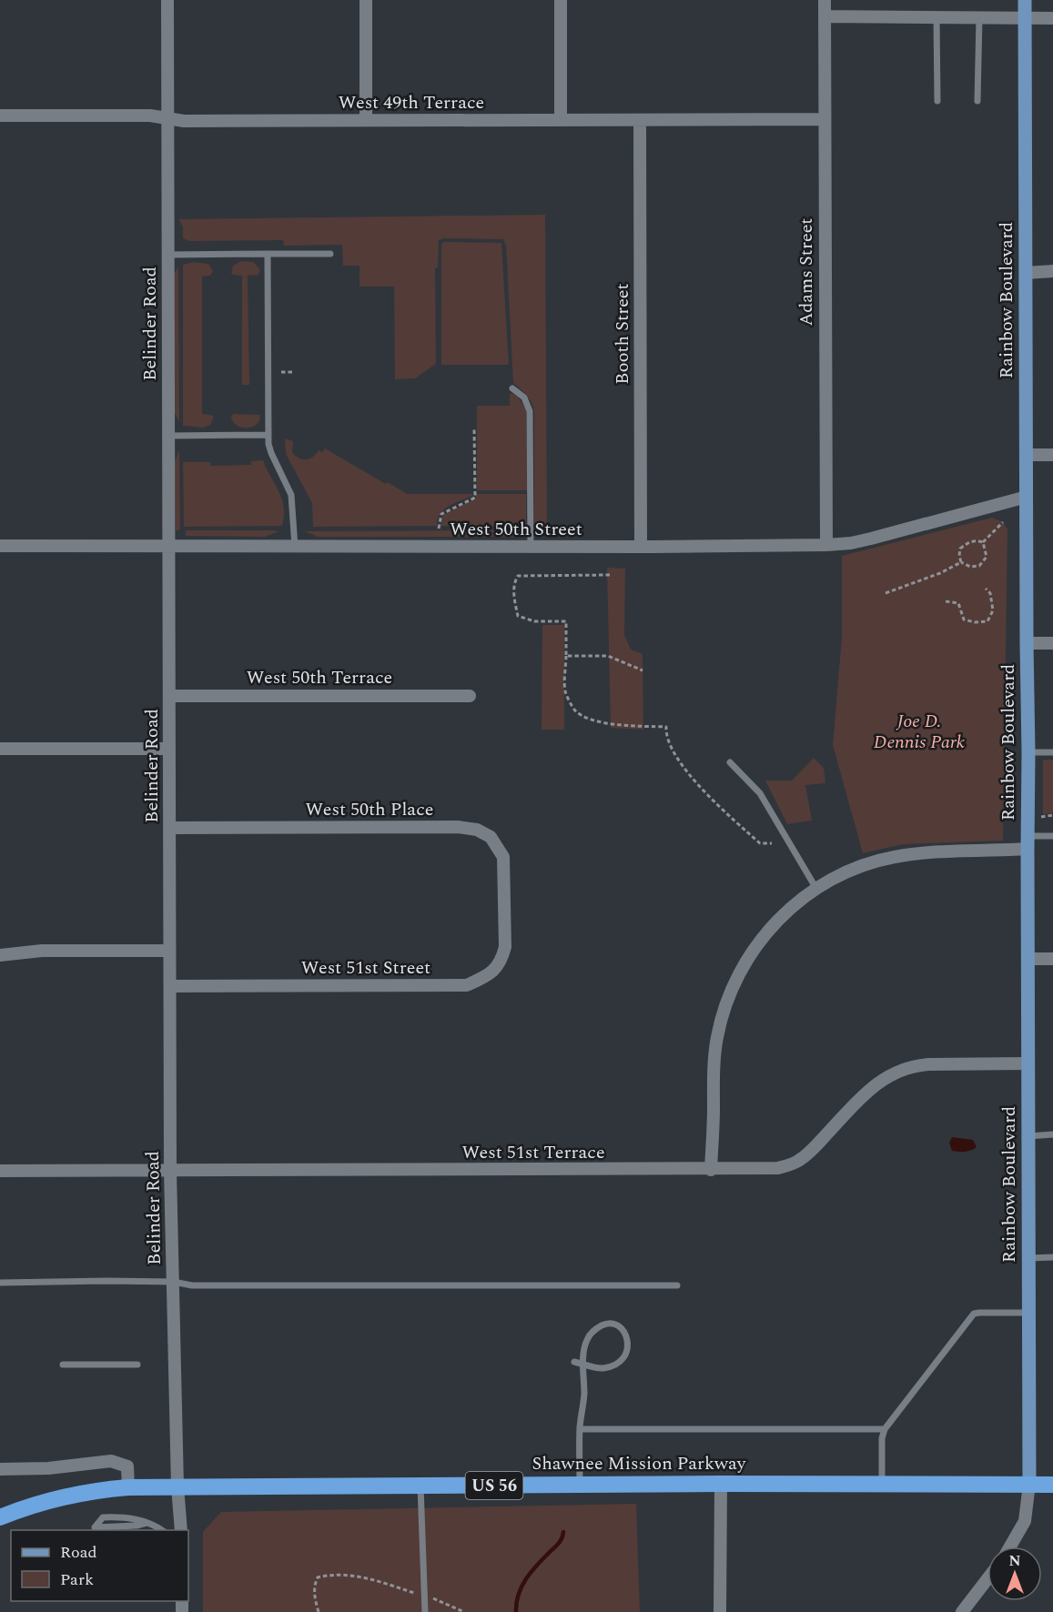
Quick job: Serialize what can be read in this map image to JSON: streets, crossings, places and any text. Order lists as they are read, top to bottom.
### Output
{
  "streets": {
    "highway": ["Shawnee Mission Parkway", "US 56"],
    "main road": ["Rainbow Boulevard"],
    "street": [
      "West 49th Terrace",
      "Adams Street",
      "Belinder Road",
      "Booth Street",
      "West 50th Street",
      "West 50th Terrace",
      "West 50th Place",
      "West 51st Street",
      "West 51st Terrace"
    ]
  },
  "crossings": [
    ["West 49th Terrace", "Adams Street"],
    ["West 49th Terrace", "Belinder Road"],
    ["West 49th Terrace", "Booth Street"],
    ["Adams Street", "West 50th Street"],
    ["Rainbow Boulevard", "West 50th Street"],
    ["Rainbow Boulevard", "West 51st Terrace"],
    ["Rainbow Boulevard", "Shawnee Mission Parkway"],
    ["Belinder Road", "West 50th Street"],
    ["Belinder Road", "West 50th Terrace"],
    ["Belinder Road", "West 50th Place"],
    ["Belinder Road", "West 51st Street"],
    ["Belinder Road", "West 51st Terrace"],
    ["Belinder Road", "Shawnee Mission Parkway"],
    ["Booth Street", "West 50th Street"],
    ["West 50th Place", "West 51st Street"]
  ],
  "parks": ["Joe D. Dennis Park"],
  "legend": ["Road", "Park"],
  "north": "top"
}
